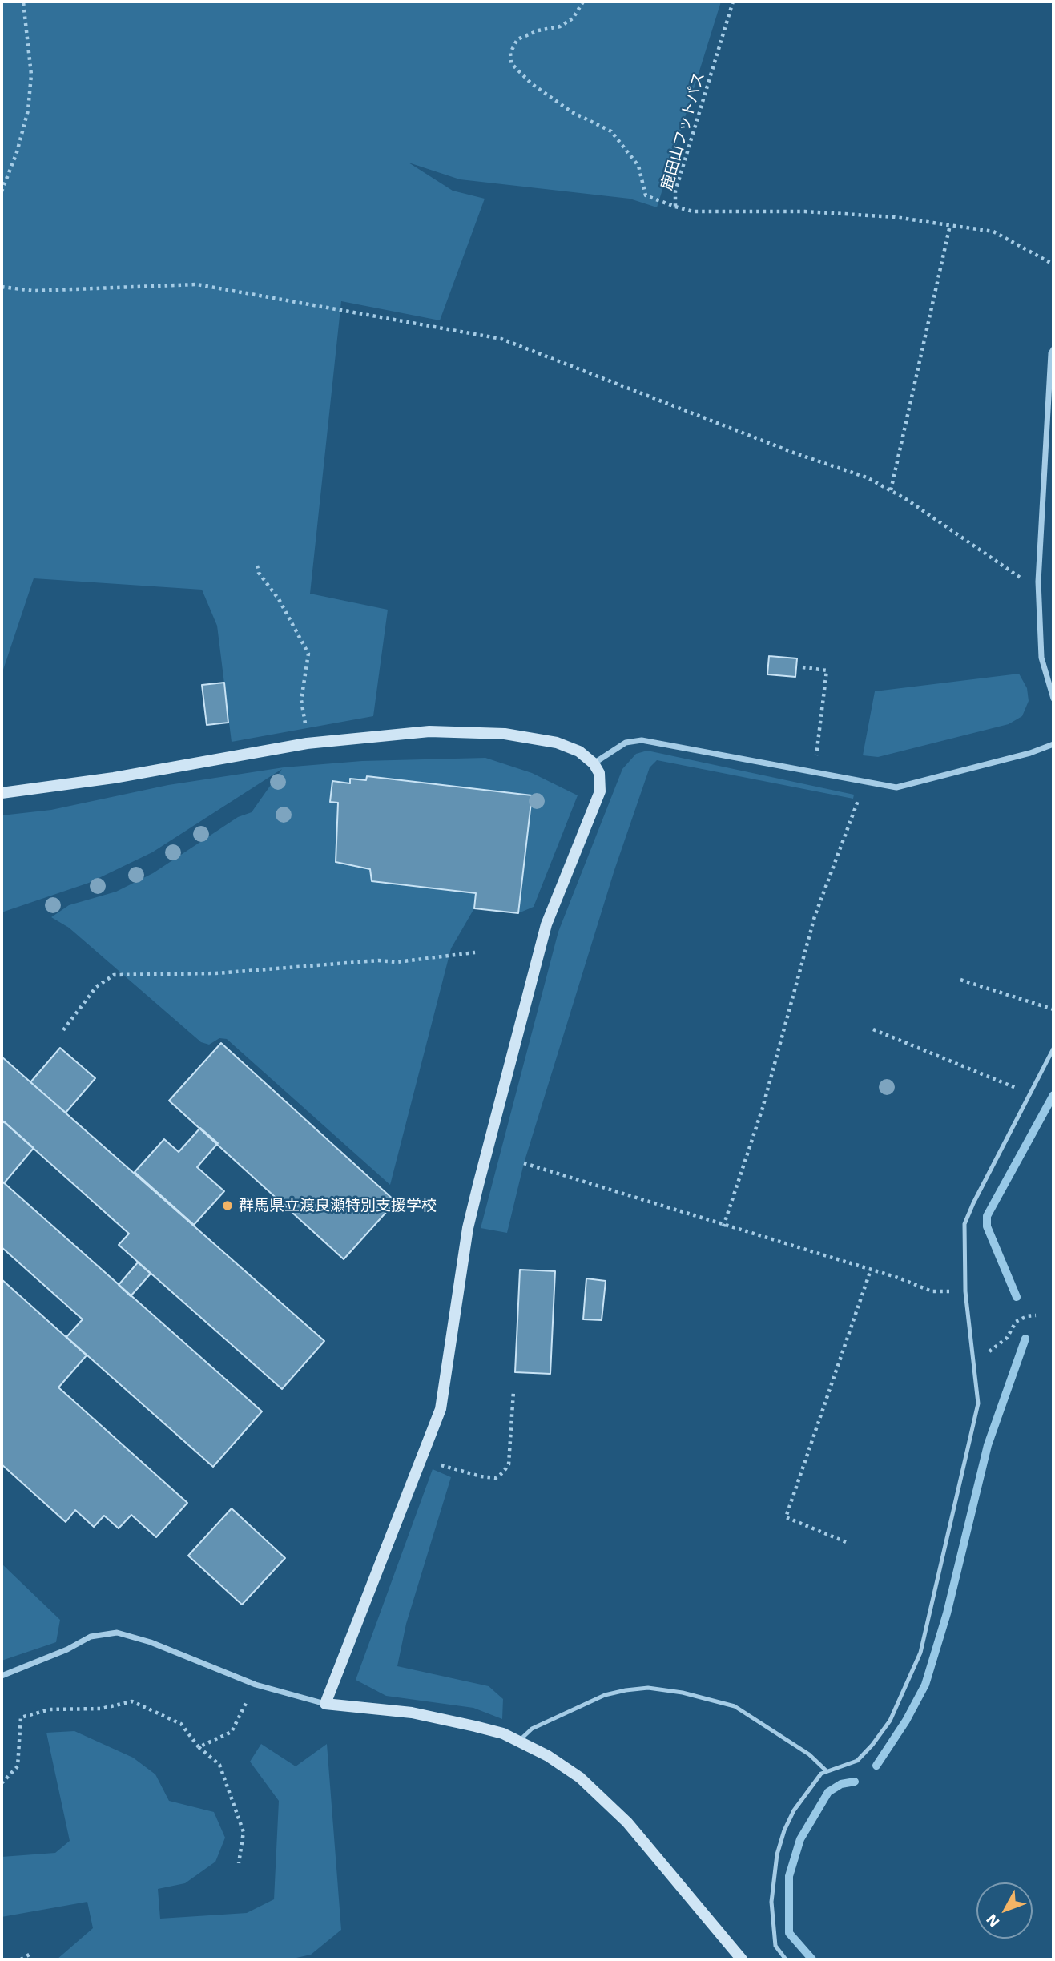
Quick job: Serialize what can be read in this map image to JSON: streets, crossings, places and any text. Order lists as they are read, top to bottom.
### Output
{
  "streets": {
    "path": ["鹿田山フットパス"]
  },
  "places": ["群馬県立渡良瀬特別支援学校"],
  "north": "bottom left"
}
